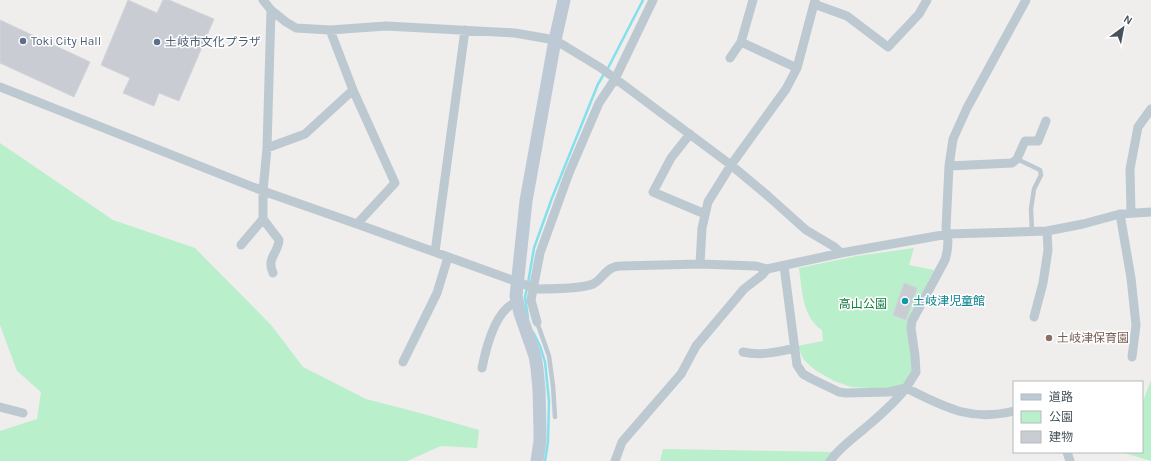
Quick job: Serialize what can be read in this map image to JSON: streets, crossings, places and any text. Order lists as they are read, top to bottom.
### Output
{
  "parks": ["高山公園"],
  "places": [
    "Toki City Hall",
    "土岐市文化プラザ",
    "土岐津児童館",
    "土岐津保育園"
  ],
  "legend": ["道路", "公園", "建物"],
  "north": "top right"
}
